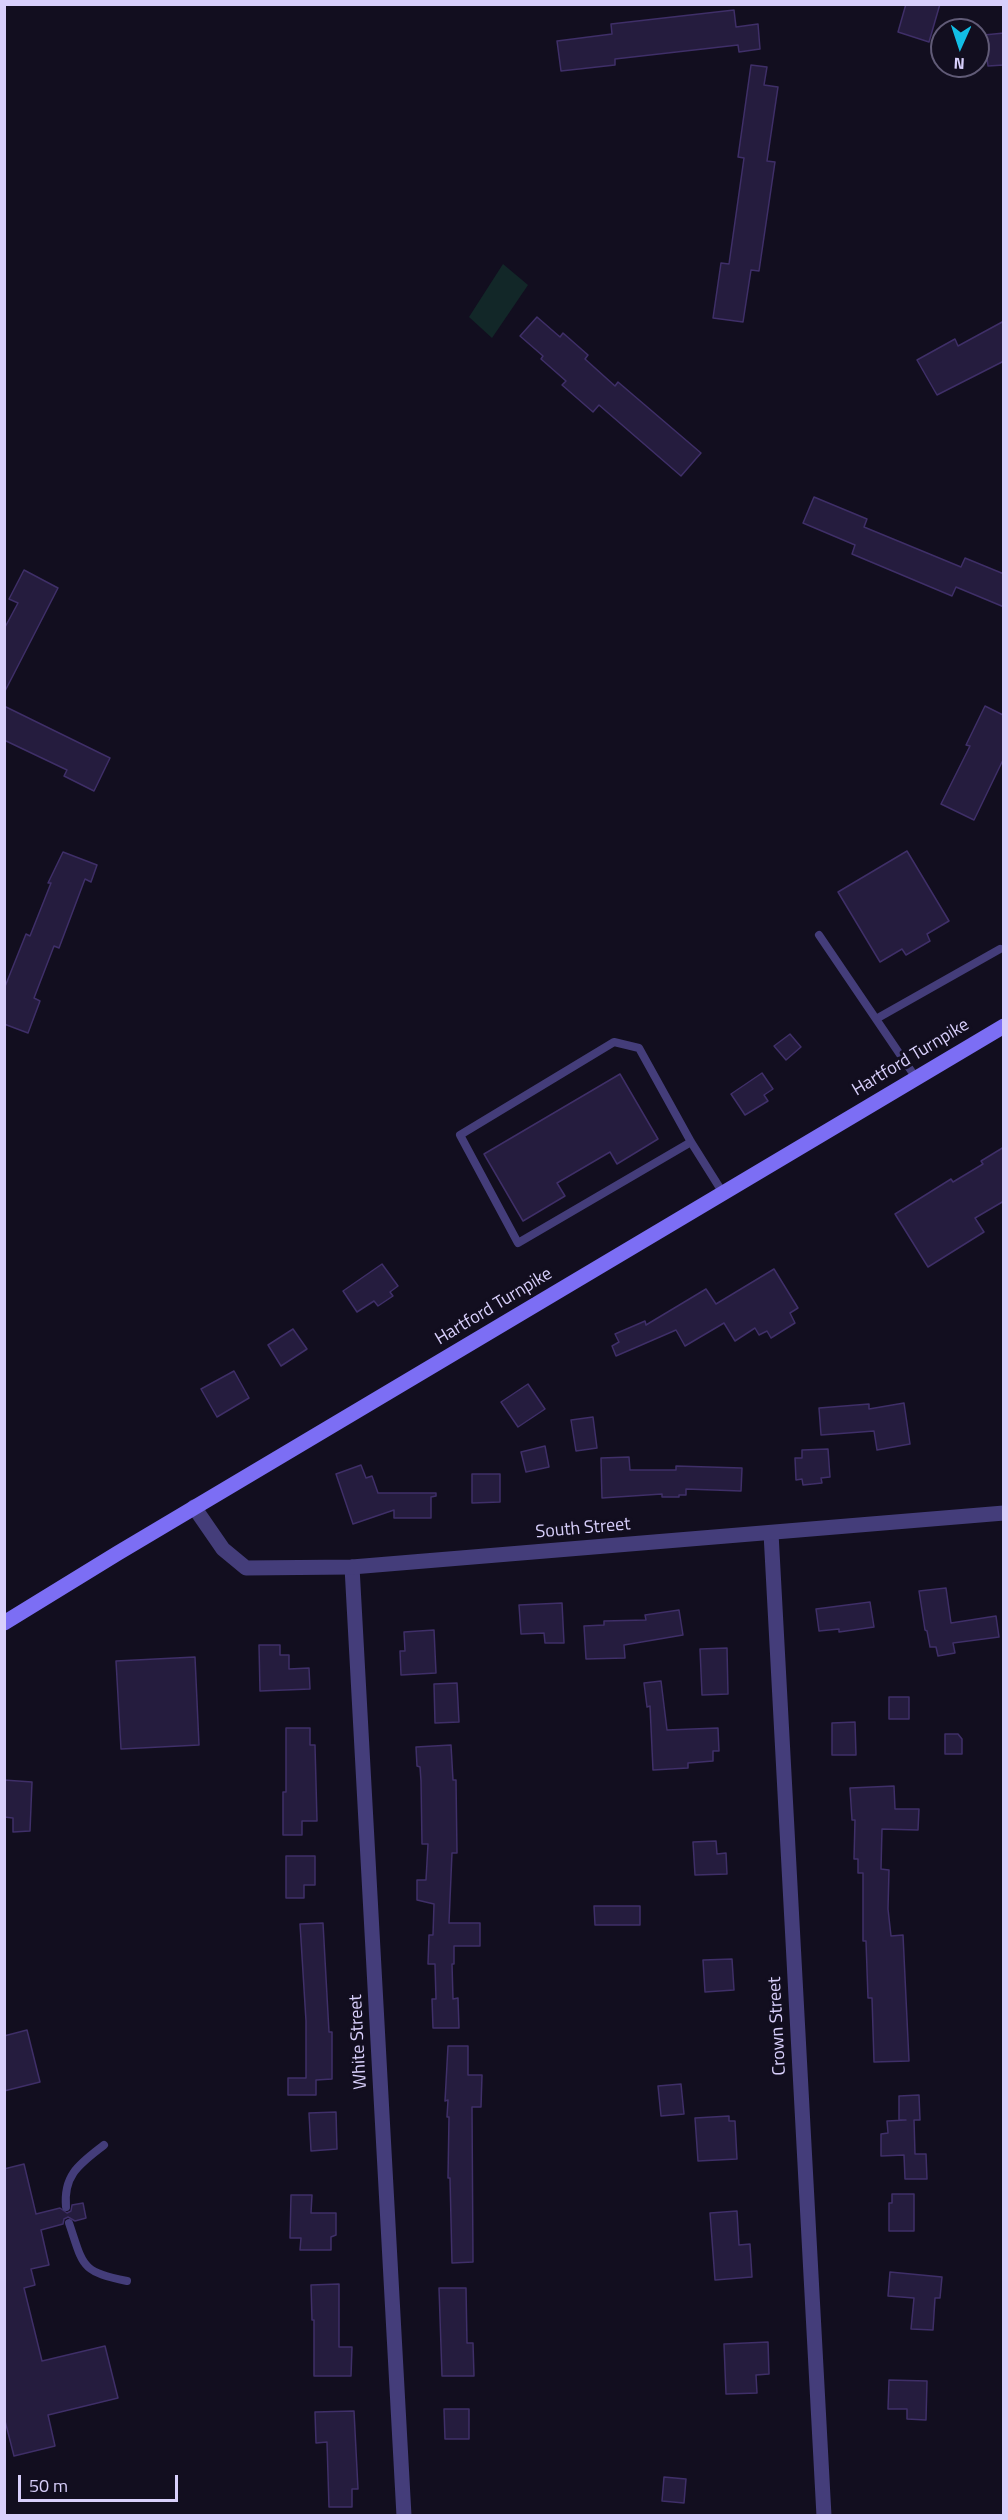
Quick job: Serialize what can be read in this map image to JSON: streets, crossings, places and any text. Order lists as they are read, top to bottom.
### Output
{
  "streets": {
    "main road": ["Hartford Turnpike"],
    "street": ["South Street", "Crown Street", "White Street"]
  },
  "crossings": [
    ["Hartford Turnpike", "South Street"],
    ["South Street", "Crown Street"],
    ["South Street", "White Street"]
  ],
  "scale_bar": "50 m",
  "north": "bottom"
}
